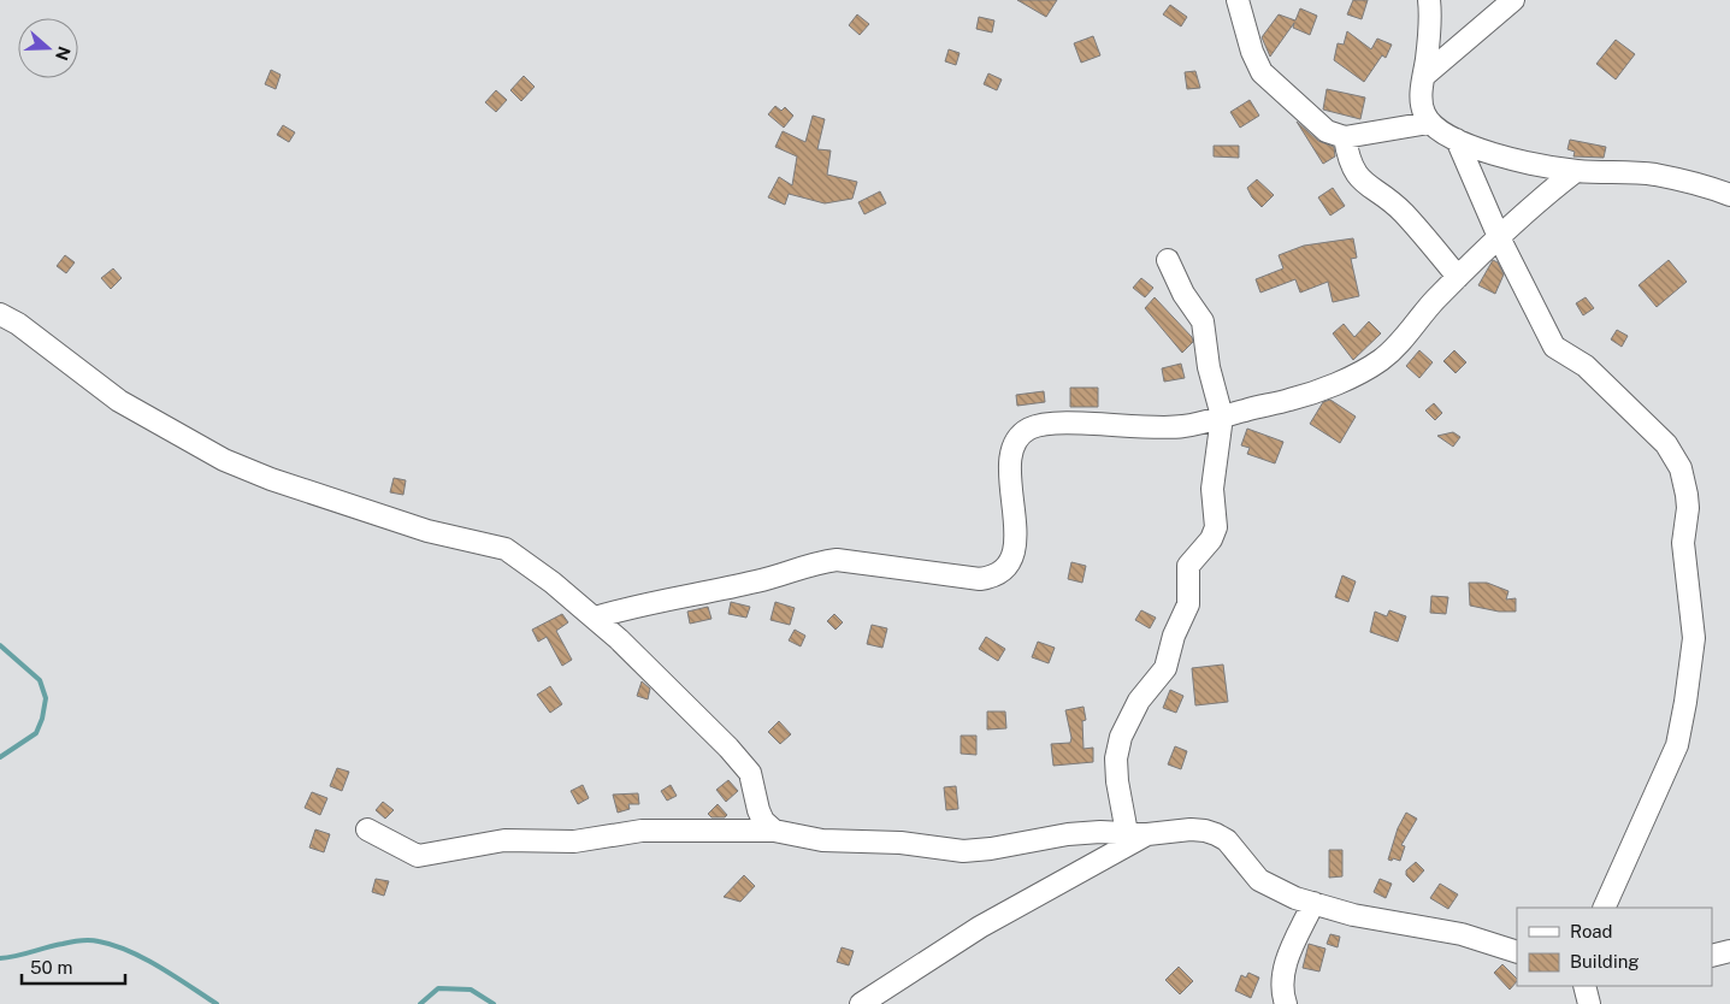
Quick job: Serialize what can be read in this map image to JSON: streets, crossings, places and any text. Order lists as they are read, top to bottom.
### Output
{
  "legend": ["Road", "Building"],
  "scale_bar": "50 m",
  "north": "right"
}
